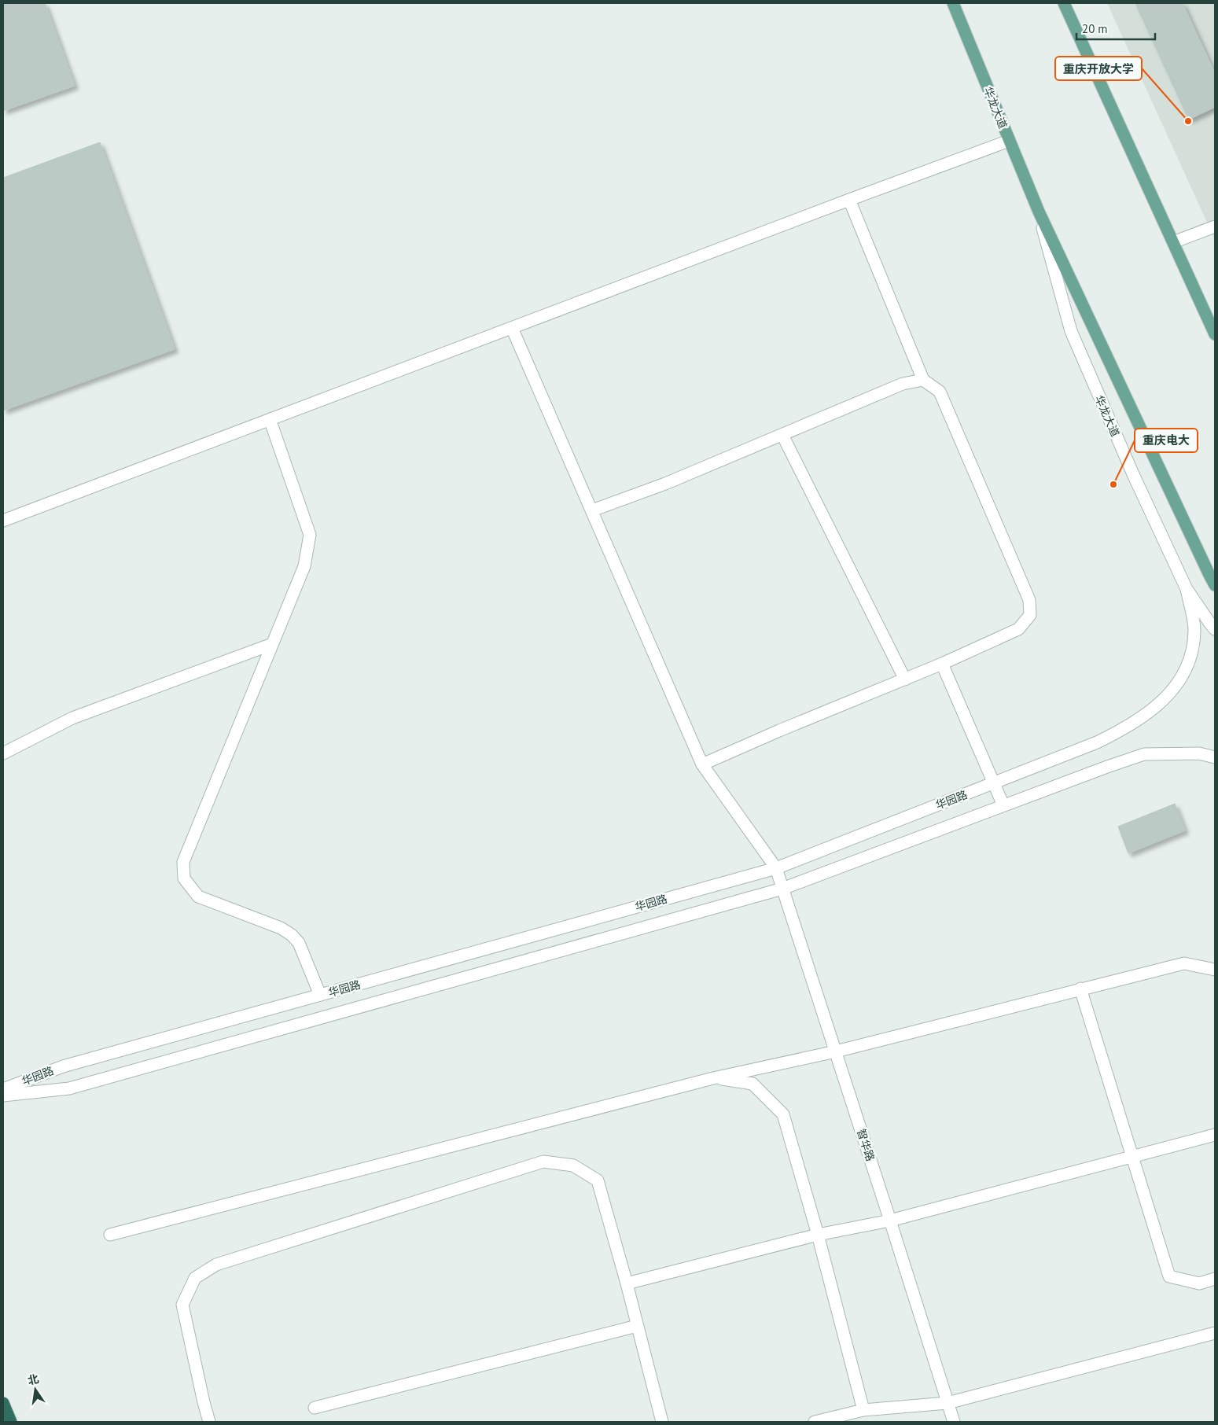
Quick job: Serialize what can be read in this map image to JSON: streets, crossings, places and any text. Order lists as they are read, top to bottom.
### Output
{
  "streets": {
    "main road": ["华龙大道"],
    "street": ["华园路", "智华路"]
  },
  "crossings": [
    ["华龙大道", "华园路"],
    ["华园路", "智华路"]
  ],
  "places": ["重庆开放大学", "重庆电大"],
  "scale_bar": "20 m",
  "north": "top"
}
